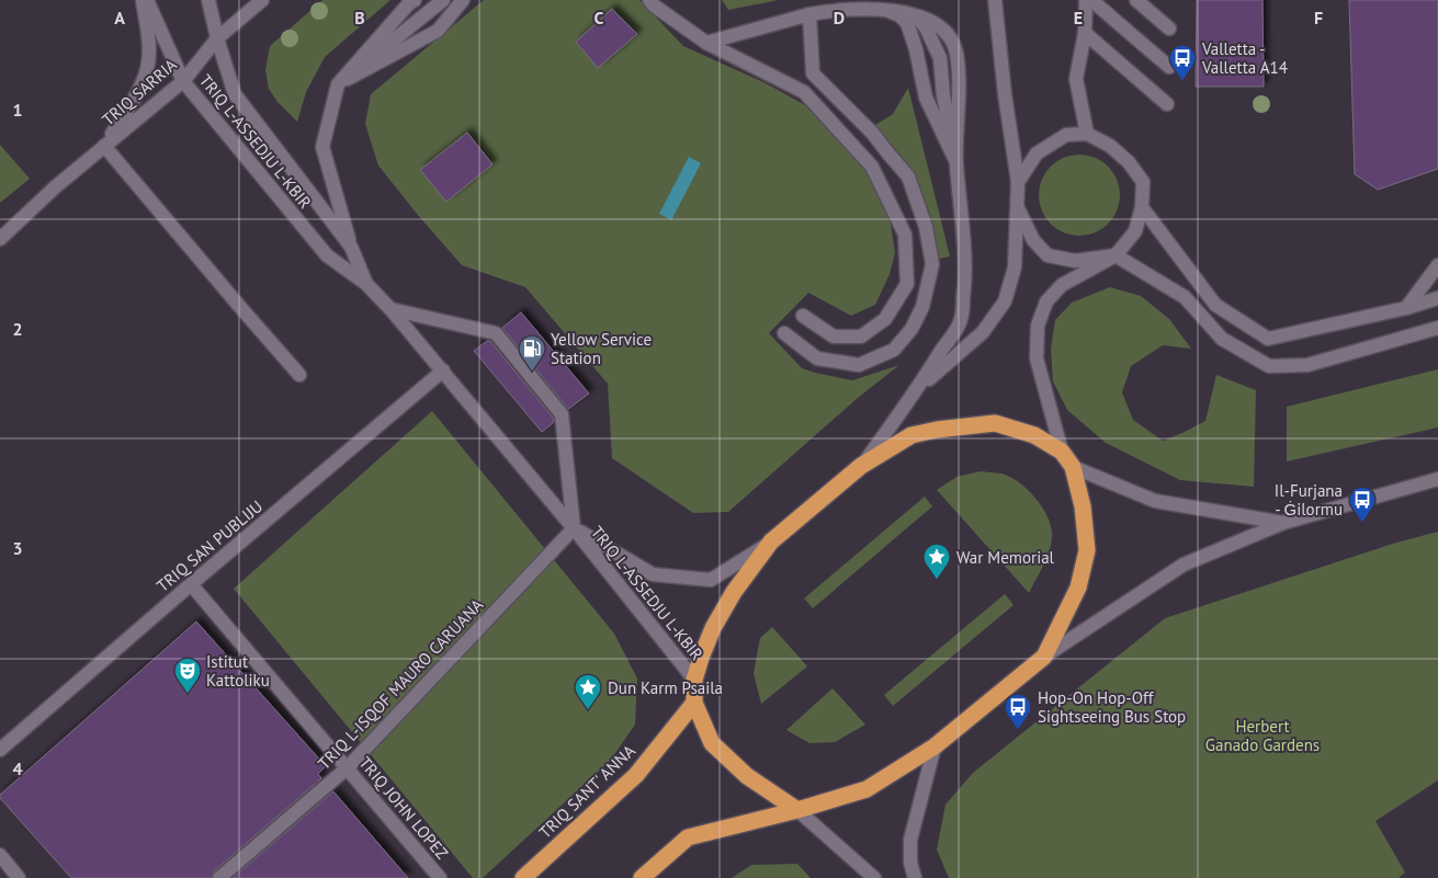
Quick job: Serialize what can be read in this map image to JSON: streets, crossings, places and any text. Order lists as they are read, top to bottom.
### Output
{
  "streets": {
    "highway": ["TRIQ SANT' ANNA"],
    "street": [
      "TRIQ SARRIA",
      "TRIQ L-ASSEDJU L-KBIR",
      "TRIQ SAN PUBLIJU",
      "TRIQ L-ISQOF MAURO CARUANA",
      "TRIQ JOHN LOPEZ"
    ]
  },
  "crossings": [
    ["TRIQ SARRIA", "TRIQ L-ASSEDJU L-KBIR"],
    ["TRIQ L-ASSEDJU L-KBIR", "TRIQ SAN PUBLIJU"],
    ["TRIQ L-ASSEDJU L-KBIR", "TRIQ L-ISQOF MAURO CARUANA"],
    ["TRIQ SAN PUBLIJU", "TRIQ JOHN LOPEZ"],
    ["TRIQ L-ISQOF MAURO CARUANA", "TRIQ JOHN LOPEZ"]
  ],
  "parks": ["Herbert Ganado Gardens"],
  "places": {
    "bus stop": ["Valletta - Valletta A14", "Il-Furjana - Ġilormu", "Hop-On Hop-Off Sightseeing Bus Stop"],
    "fuel station": ["Yellow Service Station"],
    "place": ["War Memorial", "Dun Karm Psaila"],
    "theatre": ["Istitut Kattoliku"]
  },
  "grid": {
    "columns": [
      "A",
      "B",
      "C",
      "D",
      "E",
      "F"
    ],
    "rows": [
      "1",
      "2",
      "3",
      "4"
    ]
  }
}
